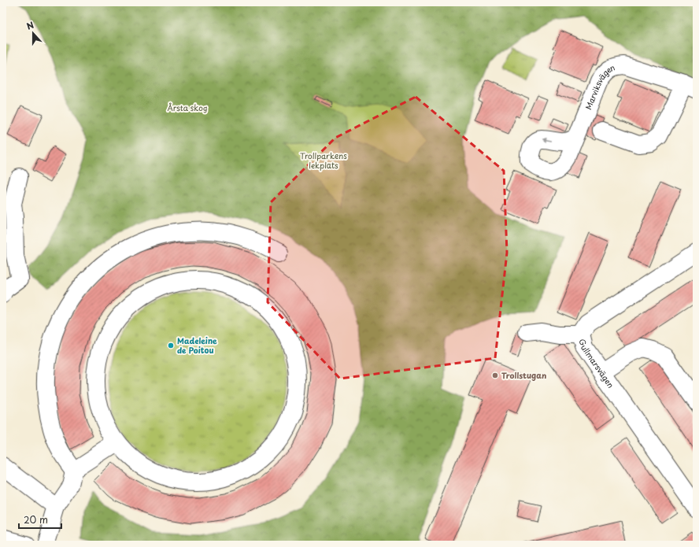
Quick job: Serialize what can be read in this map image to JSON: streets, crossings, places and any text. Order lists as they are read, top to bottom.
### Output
{
  "streets": {
    "street": ["Marviksvägen", "Gullmarsvägen"]
  },
  "parks": ["Årsta skog", "Trollparkens lekplats"],
  "places": ["Madeleine de Poitou", "Trollstugan"],
  "scale_bar": "20 m",
  "north": "top"
}
